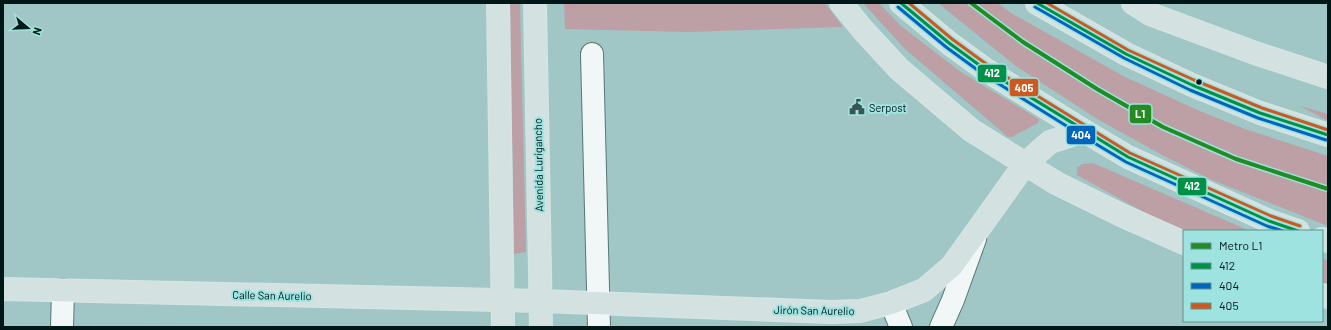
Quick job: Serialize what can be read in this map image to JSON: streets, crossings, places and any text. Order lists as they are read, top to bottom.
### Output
{
  "streets": {
    "main road": ["Avenida Lurigancho", "Calle San Aurelio", "Jirón San Aurelio"]
  },
  "crossings": [
    ["Avenida Lurigancho", "Calle San Aurelio"],
    ["Avenida Lurigancho", "Jirón San Aurelio"],
    ["Calle San Aurelio", "Jirón San Aurelio"]
  ],
  "places": {
    "public building": ["Serpost"]
  },
  "lines": [
    "metro line L1",
    "transit line 412",
    "transit line 405",
    "transit line 404"
  ],
  "legend": [
    "Metro L1",
    "412",
    "404",
    "405"
  ],
  "north": "right"
}
